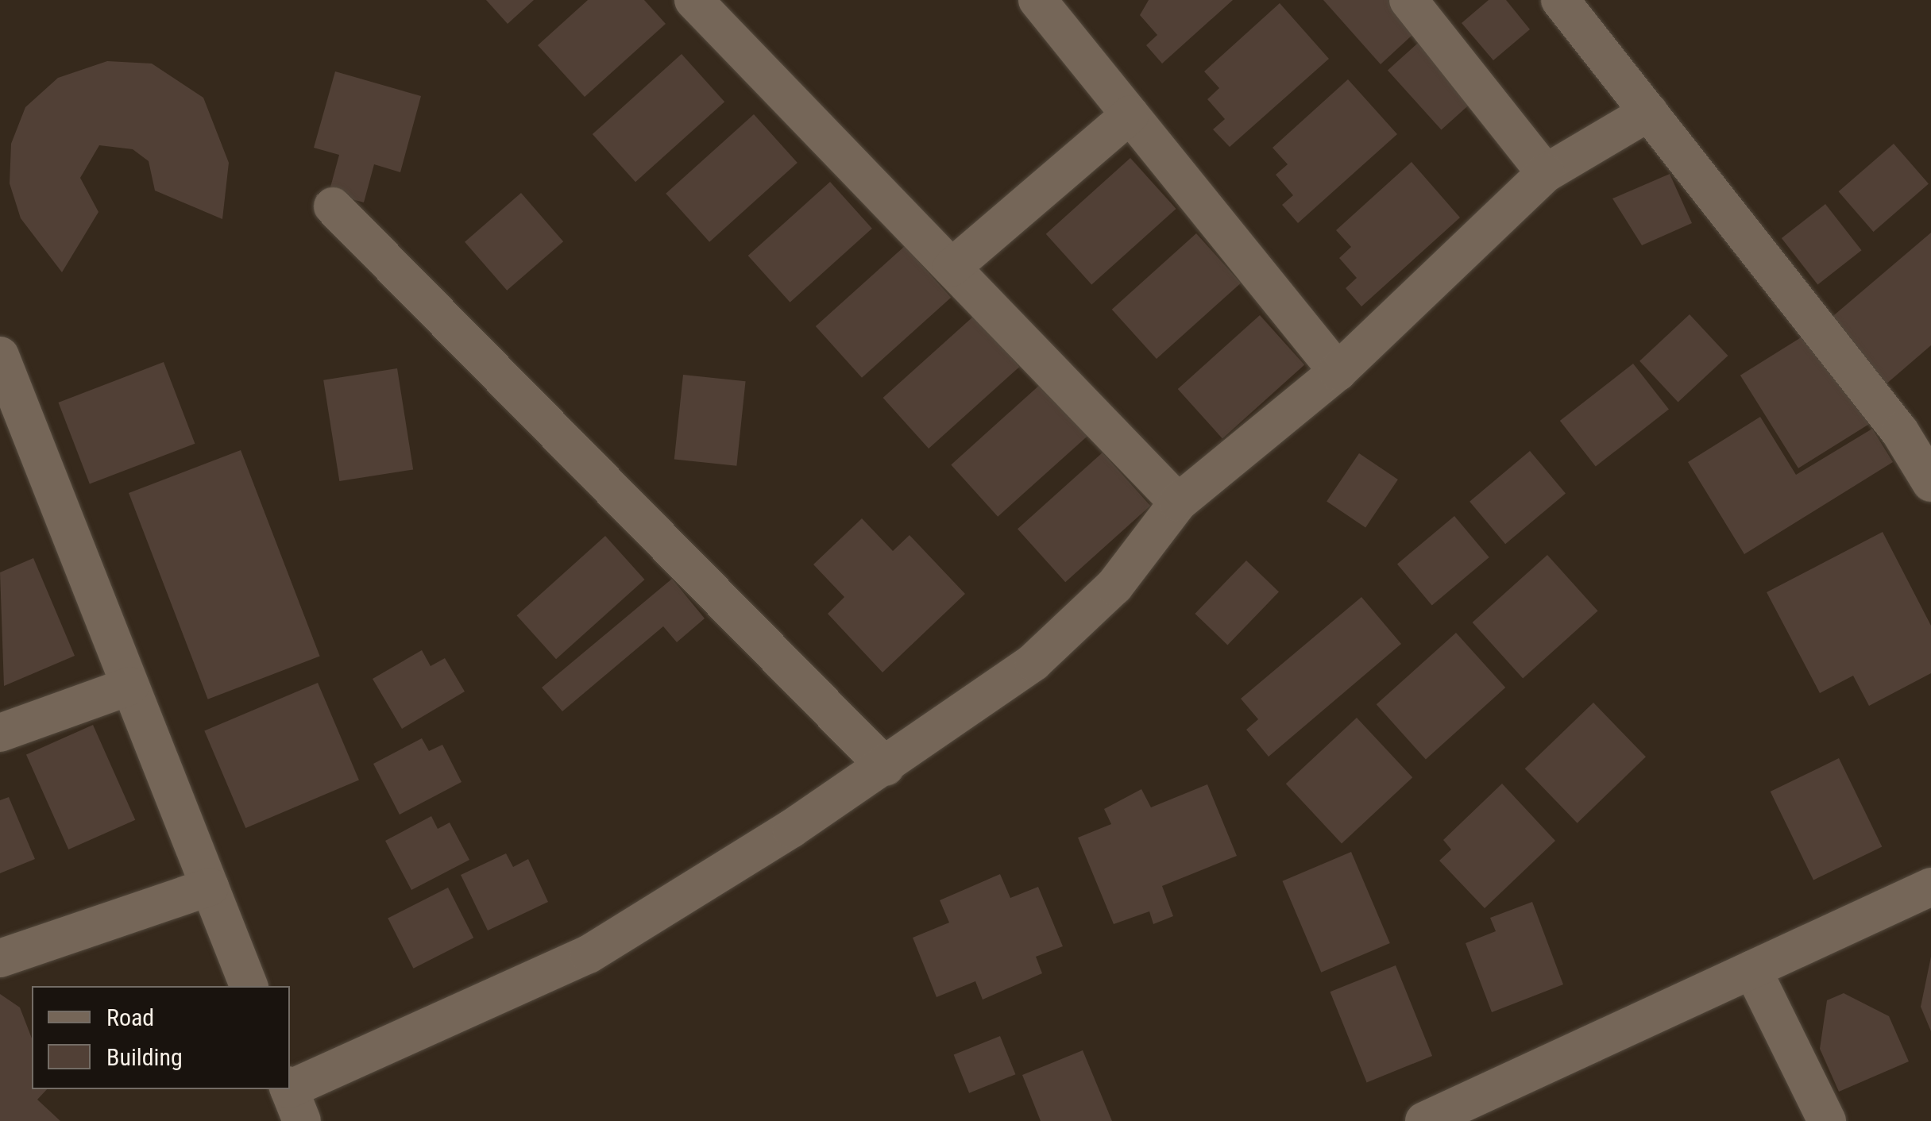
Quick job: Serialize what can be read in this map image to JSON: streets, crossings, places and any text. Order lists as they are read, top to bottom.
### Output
{
  "legend": ["Road", "Building"]
}
